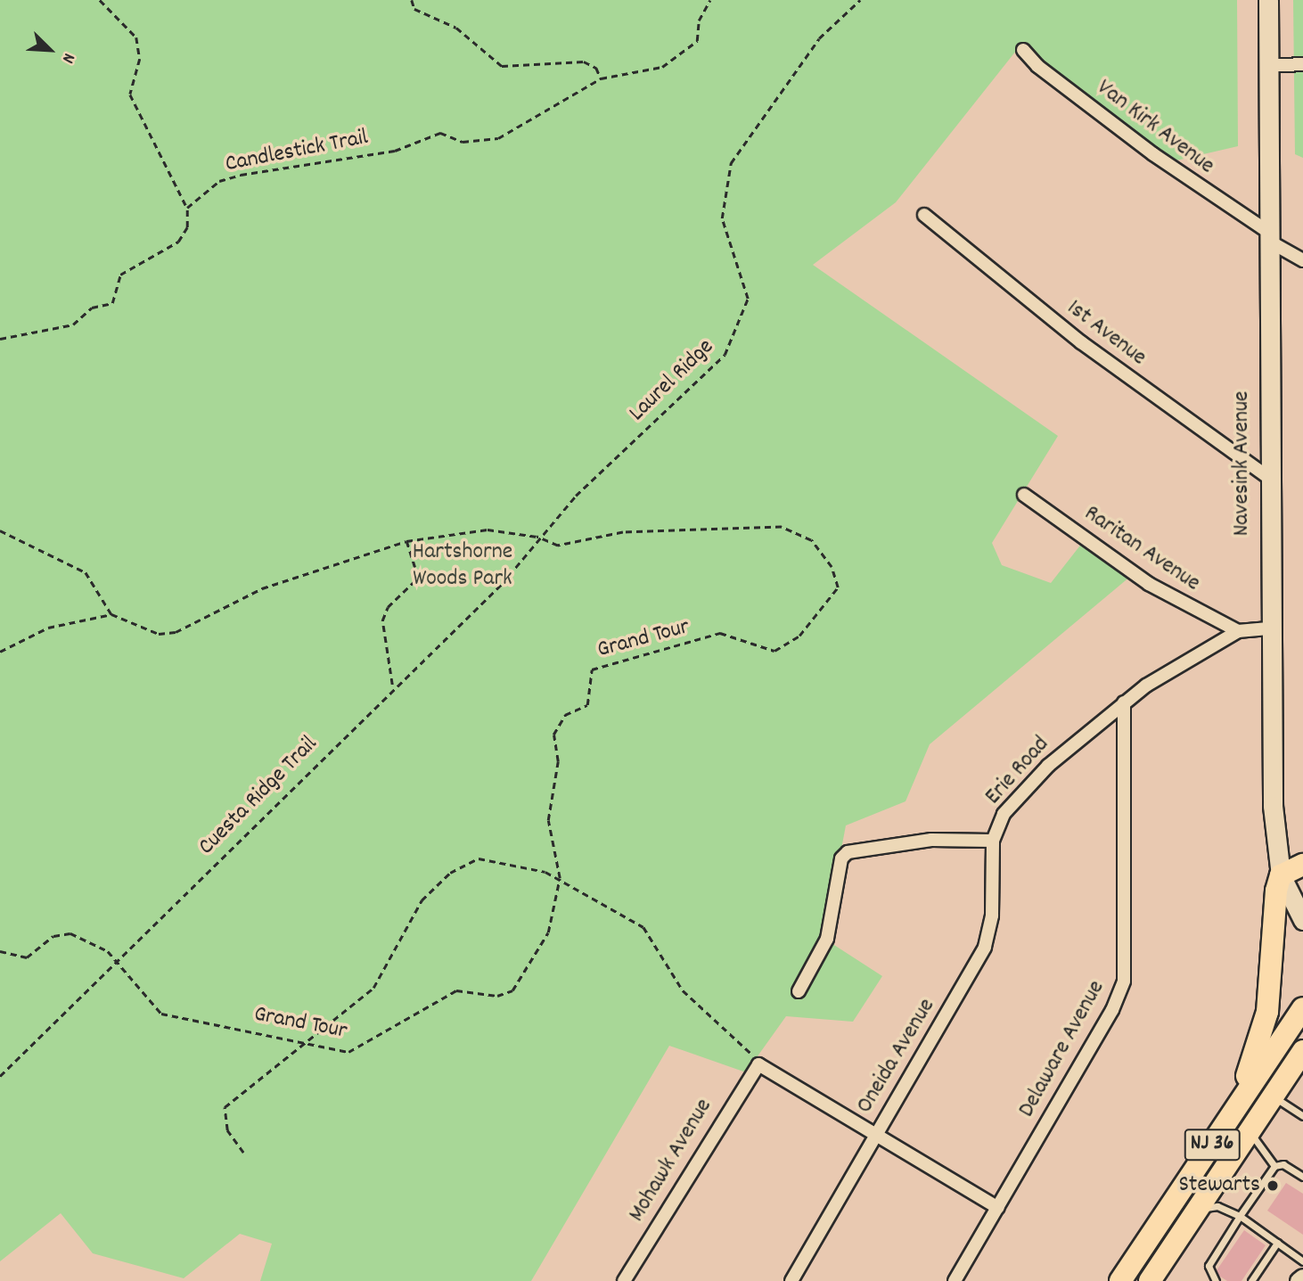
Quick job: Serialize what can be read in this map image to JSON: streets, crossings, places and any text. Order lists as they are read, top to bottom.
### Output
{
  "streets": {
    "highway": ["NJ 36"],
    "main road": ["Navesink Avenue"],
    "street": [
      "Van Kirk Avenue",
      "1st Avenue",
      "Raritan Avenue",
      "Erie Road",
      "Delaware Avenue",
      "Oneida Avenue",
      "Mohawk Avenue"
    ],
    "path": [
      "Candlestick Trail",
      "Laurel Ridge",
      "Grand Tour",
      "Cuesta Ridge Trail"
    ]
  },
  "crossings": [
    ["Van Kirk Avenue", "Navesink Avenue"],
    ["1st Avenue", "Navesink Avenue"],
    ["Laurel Ridge", "Grand Tour"],
    ["Laurel Ridge", "Cuesta Ridge Trail"],
    ["Navesink Avenue", "Erie Road"],
    ["Raritan Avenue", "Erie Road"],
    ["Grand Tour", "Cuesta Ridge Trail"],
    ["Erie Road", "Delaware Avenue"],
    ["Erie Road", "Oneida Avenue"]
  ],
  "parks": ["Hartshorne Woods Park"],
  "places": ["Stewarts"],
  "north": "bottom right"
}
